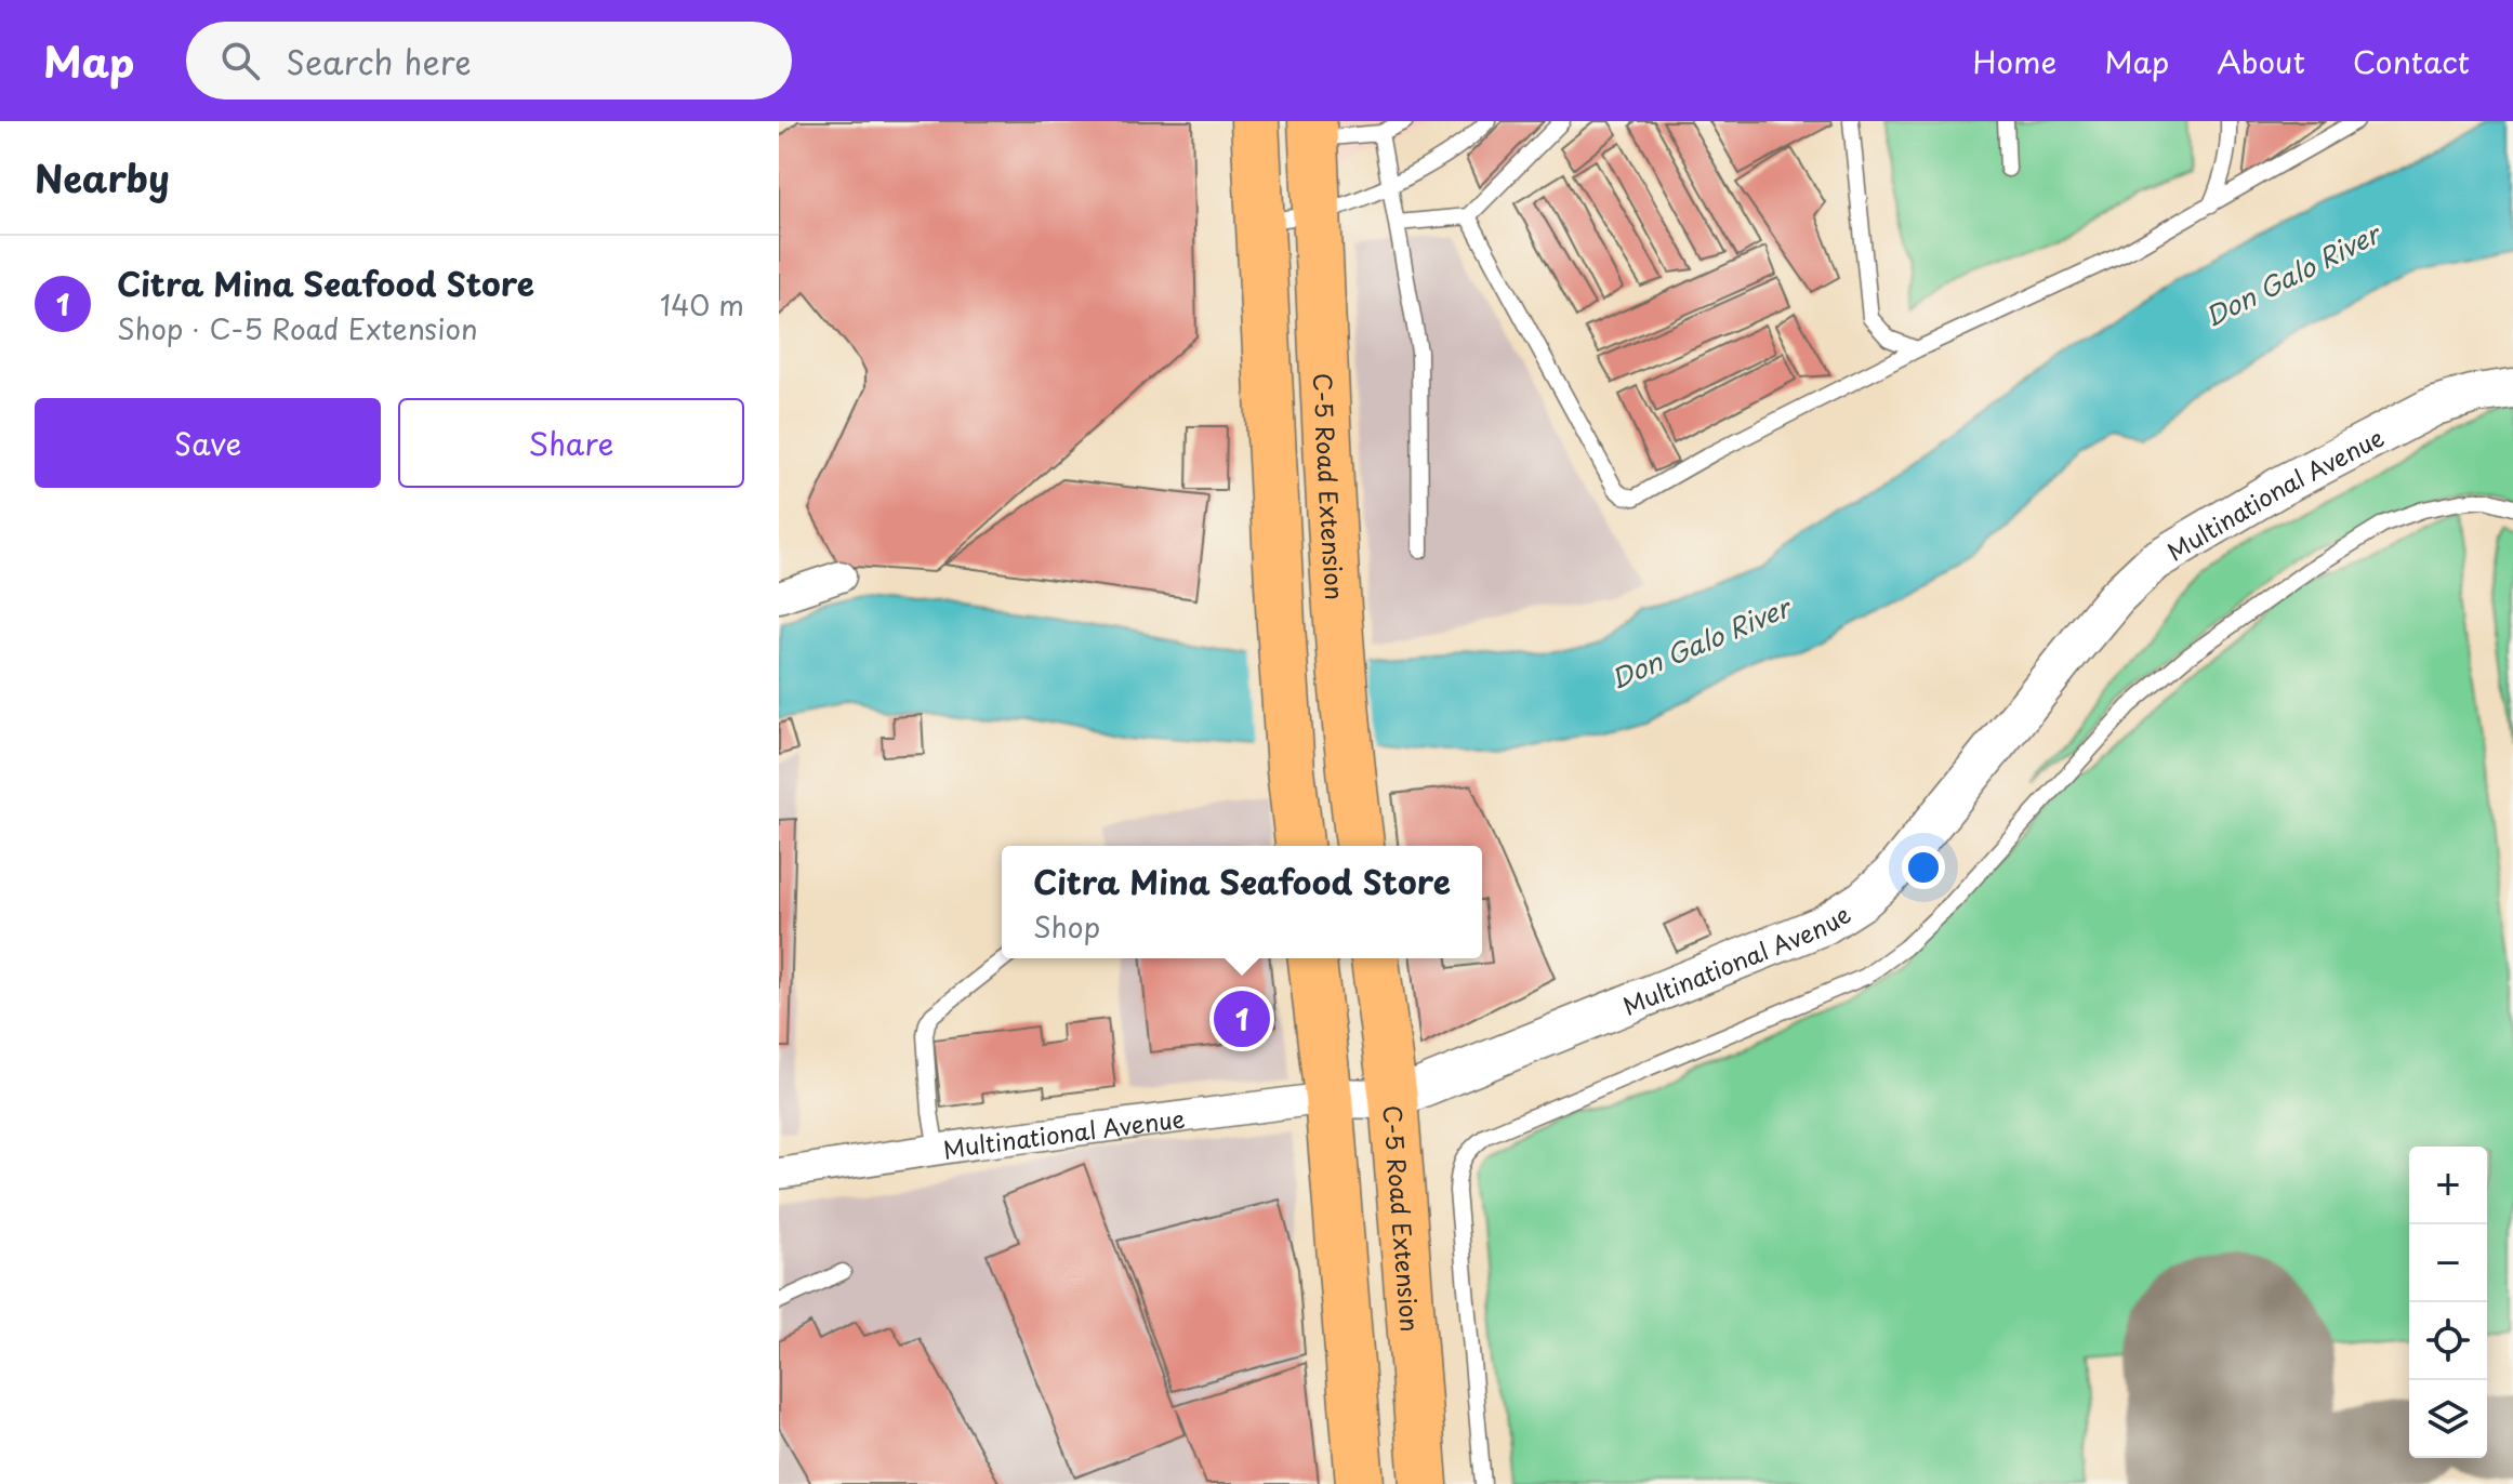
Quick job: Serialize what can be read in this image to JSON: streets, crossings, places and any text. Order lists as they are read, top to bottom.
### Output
{
  "streets": {
    "main road": ["C-5 Road Extension"],
    "street": ["Multinational Avenue"]
  },
  "crossings": [
    ["C-5 Road Extension", "Multinational Avenue"]
  ],
  "water": ["Don Galo River"],
  "page": {
    "header": "Map",
    "search": "Search here",
    "nav": [
      "Home",
      "Map",
      "About",
      "Contact"
    ],
    "heading": "Nearby",
    "list": [
      {
        "mark": "1",
        "name": "Citra Mina Seafood Store",
        "note": "Shop · C-5 Road Extension",
        "value": "140 m"
      }
    ],
    "buttons": ["Save", "Share"],
    "popup": ["Citra Mina Seafood Store", "Shop"],
    "pins": "1",
    "map_buttons": ["+", "−"]
  }
}
